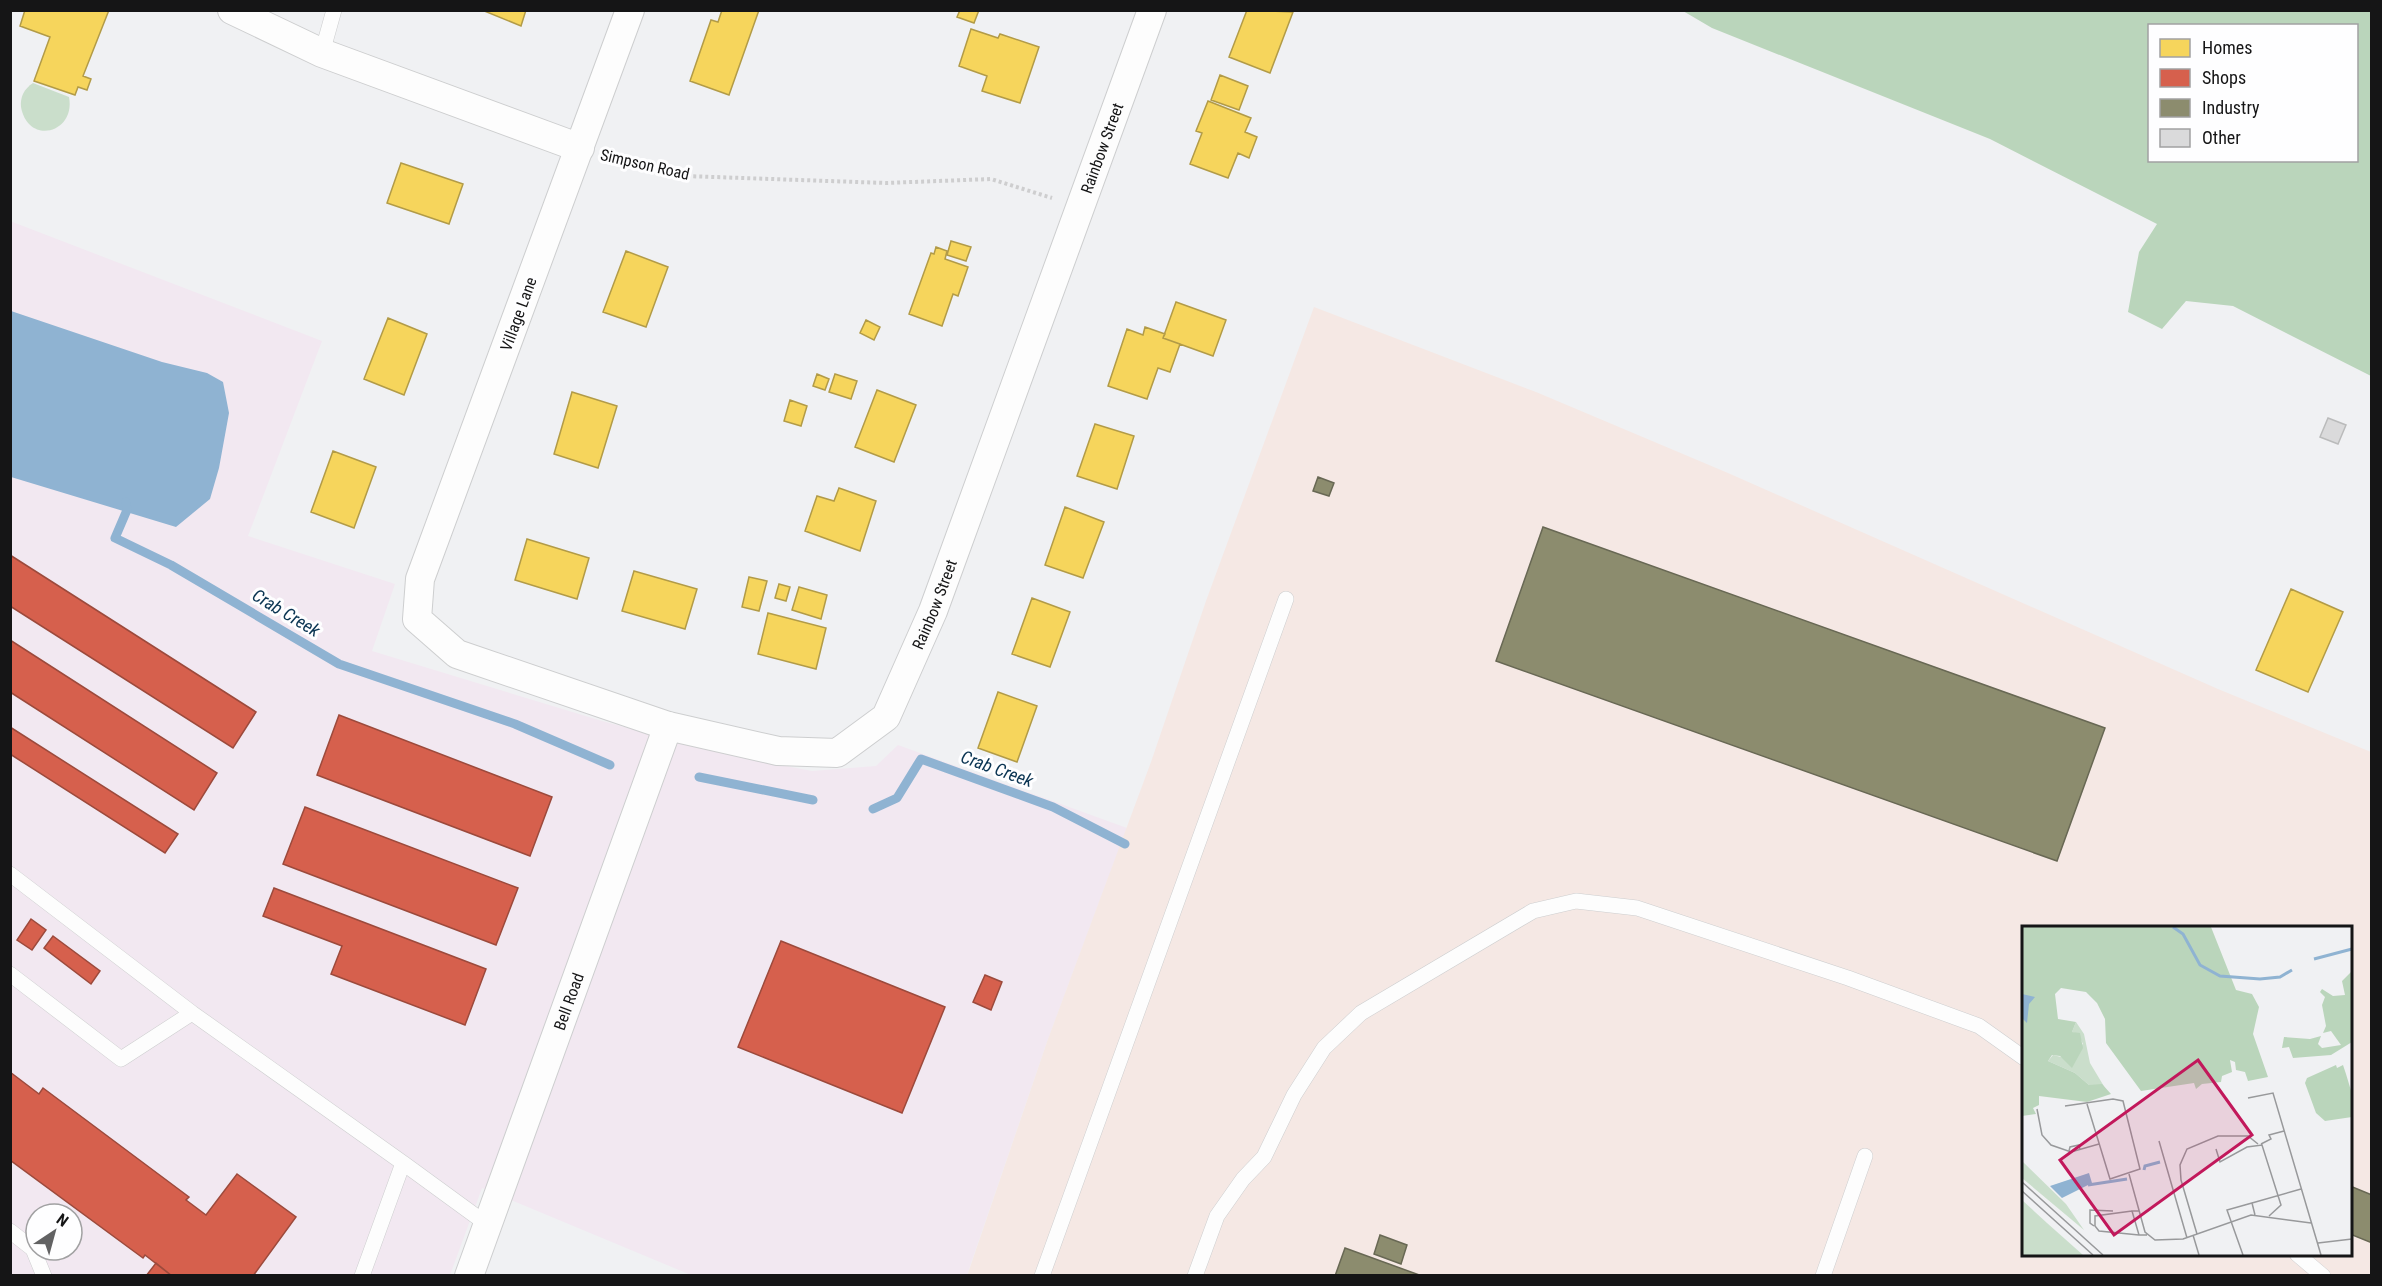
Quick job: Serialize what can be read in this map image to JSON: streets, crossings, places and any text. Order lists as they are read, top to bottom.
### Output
{
  "streets": {
    "street": [
      "Rainbow Street",
      "Simpson Road",
      "Village Lane",
      "Bell Road"
    ]
  },
  "crossings": [
    ["Rainbow Street", "Simpson Road"],
    ["Rainbow Street", "Village Lane"],
    ["Rainbow Street", "Bell Road"],
    ["Simpson Road", "Village Lane"]
  ],
  "water": ["Crab Creek"],
  "legend": [
    "Homes",
    "Shops",
    "Industry",
    "Other"
  ],
  "north": "top right"
}
